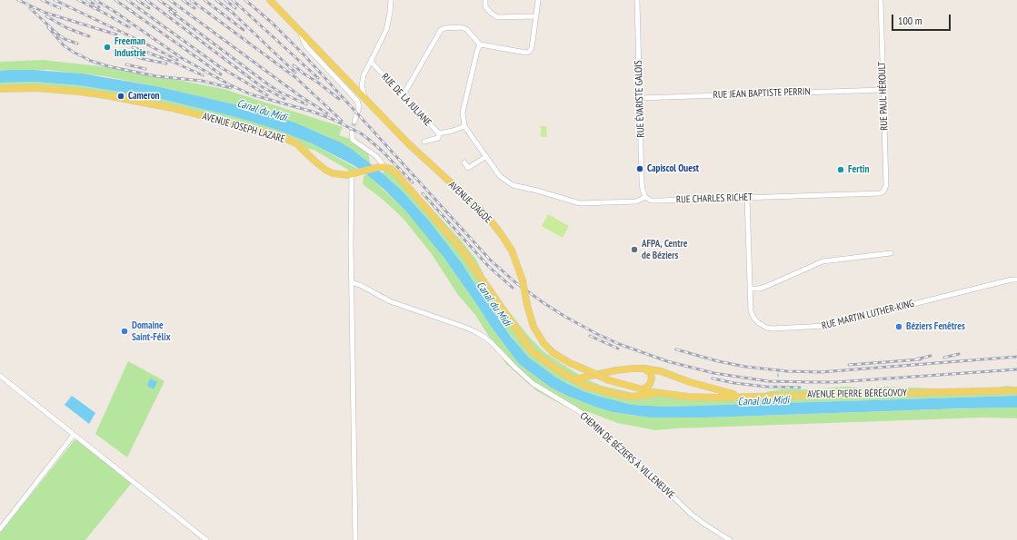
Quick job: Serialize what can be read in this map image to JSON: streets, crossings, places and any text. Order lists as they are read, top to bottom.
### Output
{
  "streets": {
    "main road": ["AVENUE JOSEPH LAZARE", "AVENUE D'AGDE", "AVENUE PIERRE BÉRÉGOVOY"],
    "street": [
      "RUE JEAN BAPTISTE PERRIN",
      "RUE PAUL HÉROULT",
      "RUE ÉVARISTE GALOIS",
      "RUE DE LA JULIANE",
      "RUE CHARLES RICHET",
      "RUE MARTIN LUTHER-KING",
      "CHEMIN DE BÉZIERS À VILLENEUVE"
    ]
  },
  "crossings": [
    ["RUE JEAN BAPTISTE PERRIN", "RUE PAUL HÉROULT"],
    ["RUE JEAN BAPTISTE PERRIN", "RUE ÉVARISTE GALOIS"],
    ["RUE PAUL HÉROULT", "RUE CHARLES RICHET"],
    ["RUE ÉVARISTE GALOIS", "RUE CHARLES RICHET"],
    ["RUE DE LA JULIANE", "RUE CHARLES RICHET"],
    ["RUE CHARLES RICHET", "RUE MARTIN LUTHER-KING"],
    ["AVENUE D'AGDE", "AVENUE PIERRE BÉRÉGOVOY"]
  ],
  "water": ["Canal du Midi"],
  "places": [
    "Freeman Industrie",
    "Cameron",
    "Capiscol Ouest",
    "Fertin",
    "AFPA, Centre de Béziers",
    "Béziers Fenêtres",
    "Domaine Saint-Félix"
  ],
  "scale_bar": "100 m"
}
